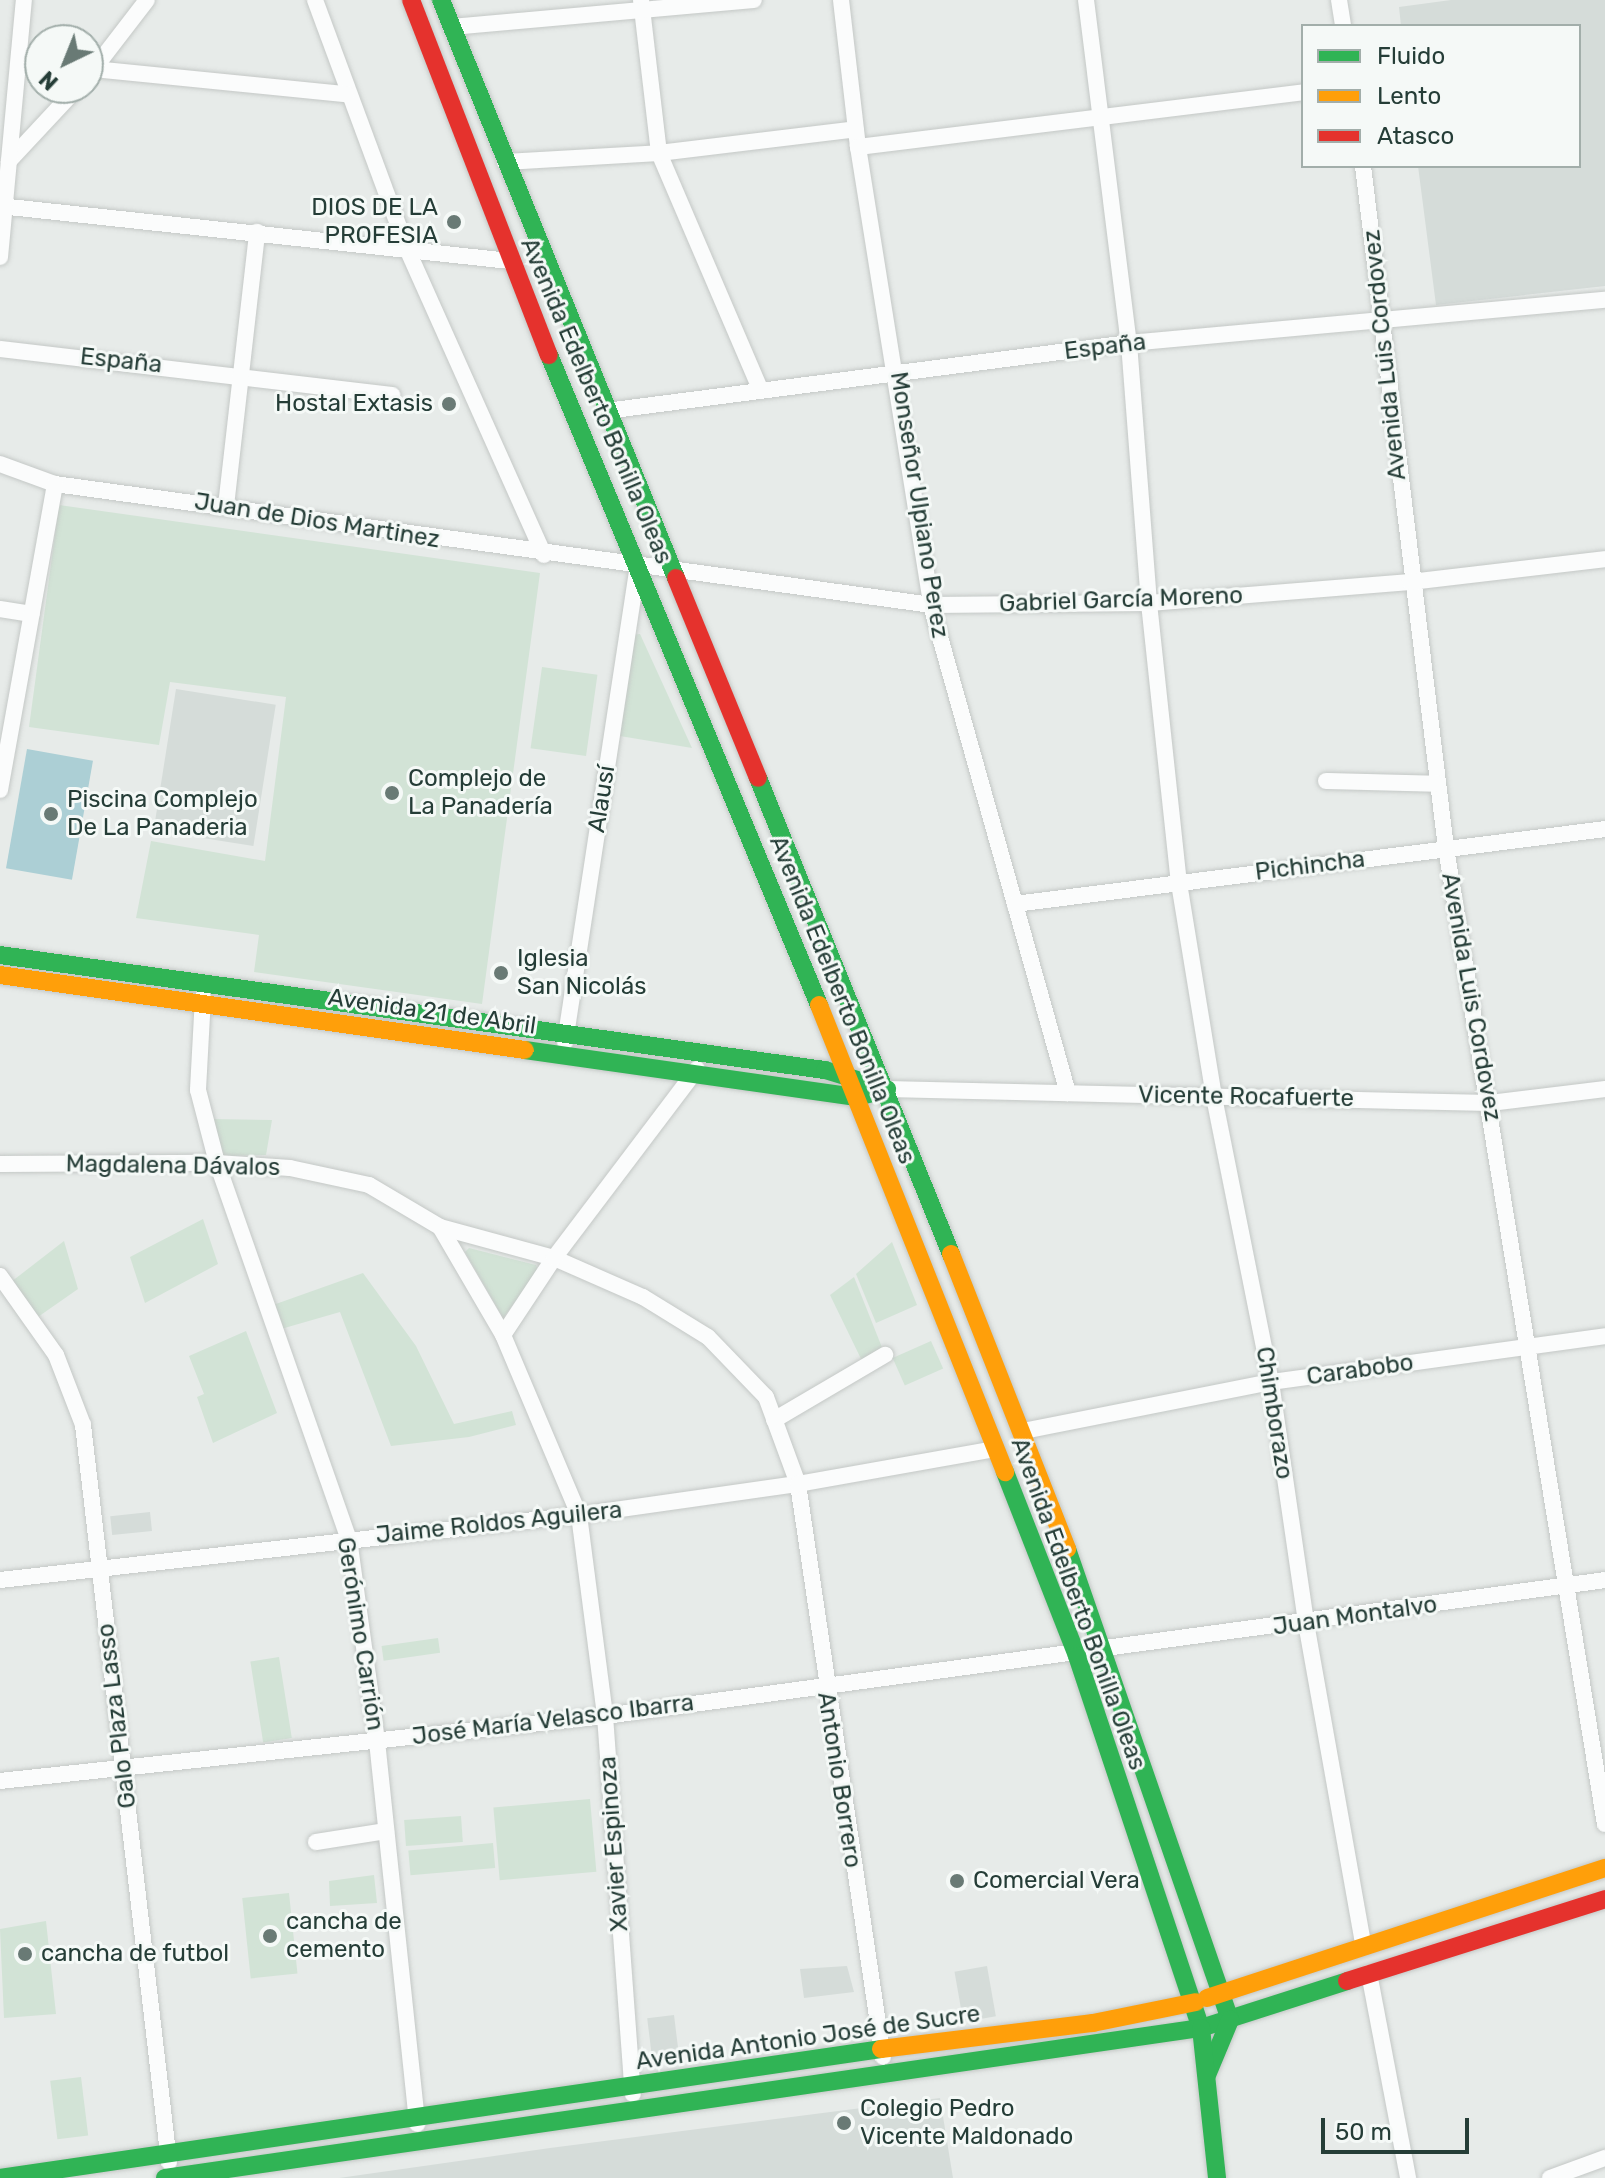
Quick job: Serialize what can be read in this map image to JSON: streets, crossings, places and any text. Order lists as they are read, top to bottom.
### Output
{
  "streets": {
    "main road": ["Avenida Edelberto Bonilla Oleas", "Avenida 21 de Abril", "Avenida Antonio José de Sucre"],
    "street": [
      "España",
      "Avenida Luis Cordovez",
      "Monseñor Ulpiano Perez",
      "Juan de Dios Martinez",
      "Gabriel García Moreno",
      "Alausí",
      "Pichincha",
      "Vicente Rocafuerte",
      "Magdalena Dávalos",
      "Carabobo",
      "Chimborazo",
      "Jaime Roldos Aguilera",
      "Juan Montalvo",
      "Gerónimo Carrión",
      "Galo Plaza Lasso",
      "José María Velasco Ibarra",
      "Antonio Borrero",
      "Xavier Espinoza"
    ]
  },
  "crossings": [
    ["España", "Avenida Luis Cordovez"],
    ["España", "Avenida Edelberto Bonilla Oleas"],
    ["España", "Monseñor Ulpiano Perez"],
    ["España", "Chimborazo"],
    ["Avenida Luis Cordovez", "Gabriel García Moreno"],
    ["Avenida Luis Cordovez", "Pichincha"],
    ["Avenida Luis Cordovez", "Vicente Rocafuerte"],
    ["Avenida Luis Cordovez", "Carabobo"],
    ["Avenida Luis Cordovez", "Juan Montalvo"],
    ["Avenida Edelberto Bonilla Oleas", "Juan de Dios Martinez"],
    ["Avenida Edelberto Bonilla Oleas", "Gabriel García Moreno"],
    ["Avenida Edelberto Bonilla Oleas", "Alausí"],
    ["Avenida Edelberto Bonilla Oleas", "Avenida 21 de Abril"],
    ["Avenida Edelberto Bonilla Oleas", "Vicente Rocafuerte"],
    ["Avenida Edelberto Bonilla Oleas", "Carabobo"],
    ["Avenida Edelberto Bonilla Oleas", "Jaime Roldos Aguilera"],
    ["Avenida Edelberto Bonilla Oleas", "Juan Montalvo"],
    ["Avenida Edelberto Bonilla Oleas", "José María Velasco Ibarra"],
    ["Avenida Edelberto Bonilla Oleas", "Avenida Antonio José de Sucre"],
    ["Monseñor Ulpiano Perez", "Gabriel García Moreno"],
    ["Monseñor Ulpiano Perez", "Pichincha"],
    ["Monseñor Ulpiano Perez", "Vicente Rocafuerte"],
    ["Juan de Dios Martinez", "Gabriel García Moreno"],
    ["Juan de Dios Martinez", "Alausí"],
    ["Gabriel García Moreno", "Alausí"],
    ["Gabriel García Moreno", "Chimborazo"],
    ["Alausí", "Avenida 21 de Abril"],
    ["Pichincha", "Chimborazo"],
    ["Avenida 21 de Abril", "Vicente Rocafuerte"],
    ["Avenida 21 de Abril", "Gerónimo Carrión"],
    ["Vicente Rocafuerte", "Chimborazo"],
    ["Magdalena Dávalos", "Jaime Roldos Aguilera"],
    ["Magdalena Dávalos", "Gerónimo Carrión"],
    ["Magdalena Dávalos", "Antonio Borrero"],
    ["Magdalena Dávalos", "Xavier Espinoza"],
    ["Carabobo", "Chimborazo"],
    ["Chimborazo", "Juan Montalvo"],
    ["Chimborazo", "Avenida Antonio José de Sucre"],
    ["Jaime Roldos Aguilera", "Gerónimo Carrión"],
    ["Jaime Roldos Aguilera", "Galo Plaza Lasso"],
    ["Jaime Roldos Aguilera", "Antonio Borrero"],
    ["Jaime Roldos Aguilera", "Xavier Espinoza"],
    ["Juan Montalvo", "José María Velasco Ibarra"],
    ["Gerónimo Carrión", "José María Velasco Ibarra"],
    ["Gerónimo Carrión", "Avenida Antonio José de Sucre"],
    ["Galo Plaza Lasso", "José María Velasco Ibarra"],
    ["Galo Plaza Lasso", "Avenida Antonio José de Sucre"],
    ["José María Velasco Ibarra", "Antonio Borrero"],
    ["José María Velasco Ibarra", "Xavier Espinoza"],
    ["Antonio Borrero", "Avenida Antonio José de Sucre"],
    ["Xavier Espinoza", "Avenida Antonio José de Sucre"]
  ],
  "places": [
    "DIOS DE LA PROFESIA",
    "Hostal Extasis",
    "Complejo de La Panadería",
    "Piscina Complejo De La Panaderia",
    "Iglesia San Nicolás",
    "Comercial Vera",
    "cancha de cemento",
    "cancha de futbol",
    "Colegio Pedro Vicente Maldonado"
  ],
  "legend": ["Fluido", "Lento", "Atasco"],
  "scale_bar": "50 m",
  "north": "bottom left"
}
